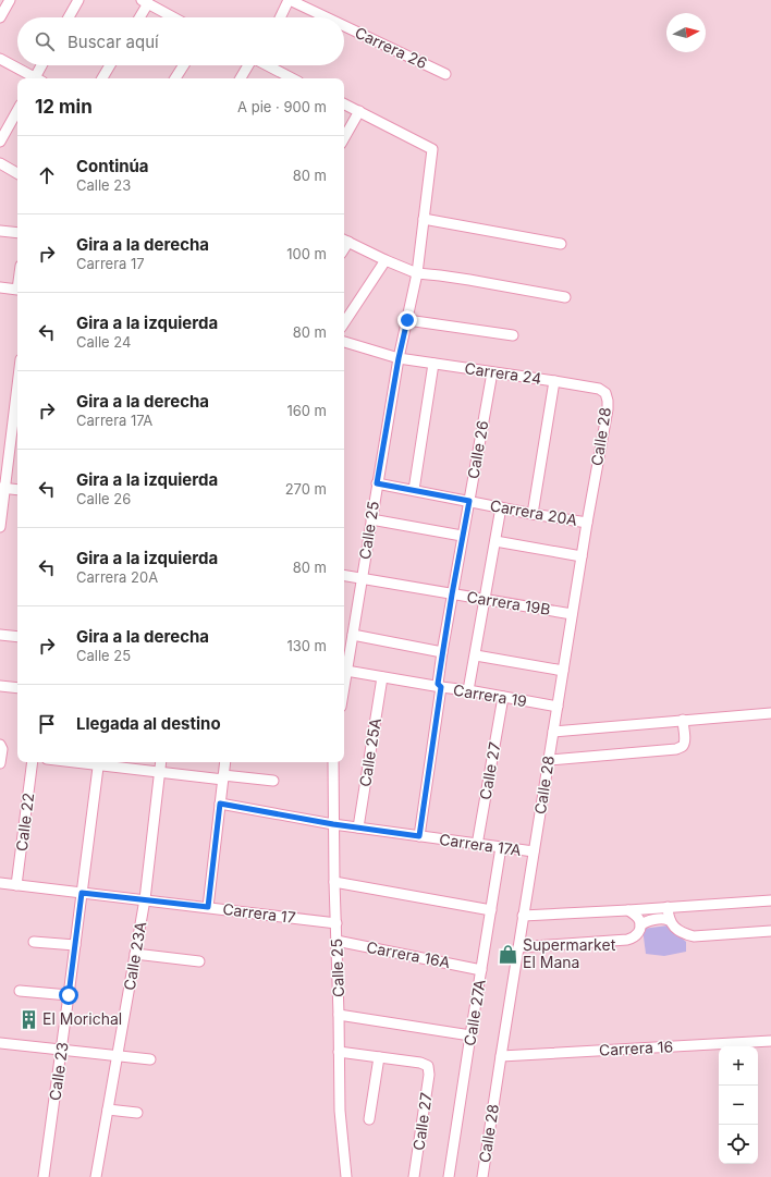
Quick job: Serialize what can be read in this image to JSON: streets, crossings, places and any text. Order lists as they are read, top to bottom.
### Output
{
  "streets": {
    "street": [
      "Carrera 26",
      "Carrera 24",
      "Calle 28",
      "Calle 26",
      "Carrera 20A",
      "Calle 25",
      "Carrera 19B",
      "Carrera 19",
      "Calle 25A",
      "Calle 27",
      "Calle 22",
      "Carrera 17A",
      "Carrera 17",
      "Carrera 16A",
      "Calle 23A",
      "Calle 27A",
      "Carrera 16",
      "Calle 23"
    ]
  },
  "crossings": [
    ["Carrera 24", "Calle 28"],
    ["Carrera 24", "Calle 26"],
    ["Carrera 24", "Calle 25"],
    ["Calle 28", "Carrera 20A"],
    ["Calle 28", "Carrera 19B"],
    ["Calle 28", "Carrera 19"],
    ["Calle 28", "Carrera 17A"],
    ["Calle 28", "Carrera 16"],
    ["Calle 26", "Carrera 20A"],
    ["Calle 26", "Carrera 19B"],
    ["Calle 26", "Carrera 19"],
    ["Calle 26", "Carrera 17A"],
    ["Carrera 20A", "Calle 25"],
    ["Calle 25", "Carrera 19B"],
    ["Calle 25", "Carrera 19"],
    ["Calle 25", "Carrera 17A"],
    ["Calle 25", "Carrera 17"],
    ["Calle 25", "Carrera 16A"],
    ["Carrera 19", "Calle 25A"],
    ["Carrera 19", "Calle 27"],
    ["Calle 25A", "Carrera 17A"],
    ["Calle 27", "Carrera 17A"],
    ["Calle 22", "Carrera 17"],
    ["Carrera 17A", "Calle 27A"],
    ["Carrera 17", "Calle 23A"],
    ["Carrera 17", "Calle 23"],
    ["Carrera 16A", "Calle 27A"]
  ],
  "places": {
    "shop": ["Supermarket El Mana"],
    "building": ["El Morichal"]
  },
  "north": "right",
  "page": {
    "search": "Buscar aquí",
    "heading": ["12 min", "A pie · 900 m"],
    "list": [
      ["Continúa", "Calle 23", "80 m"],
      ["Gira a la derecha", "Carrera 17", "100 m"],
      ["Gira a la izquierda", "Calle 24", "80 m"],
      ["Gira a la derecha", "Carrera 17A", "160 m"],
      ["Gira a la izquierda", "Calle 26", "270 m"],
      ["Gira a la izquierda", "Carrera 20A", "80 m"],
      ["Gira a la derecha", "Calle 25", "130 m"],
      "Llegada al destino"
    ],
    "map_buttons": ["+", "−"]
  }
}
